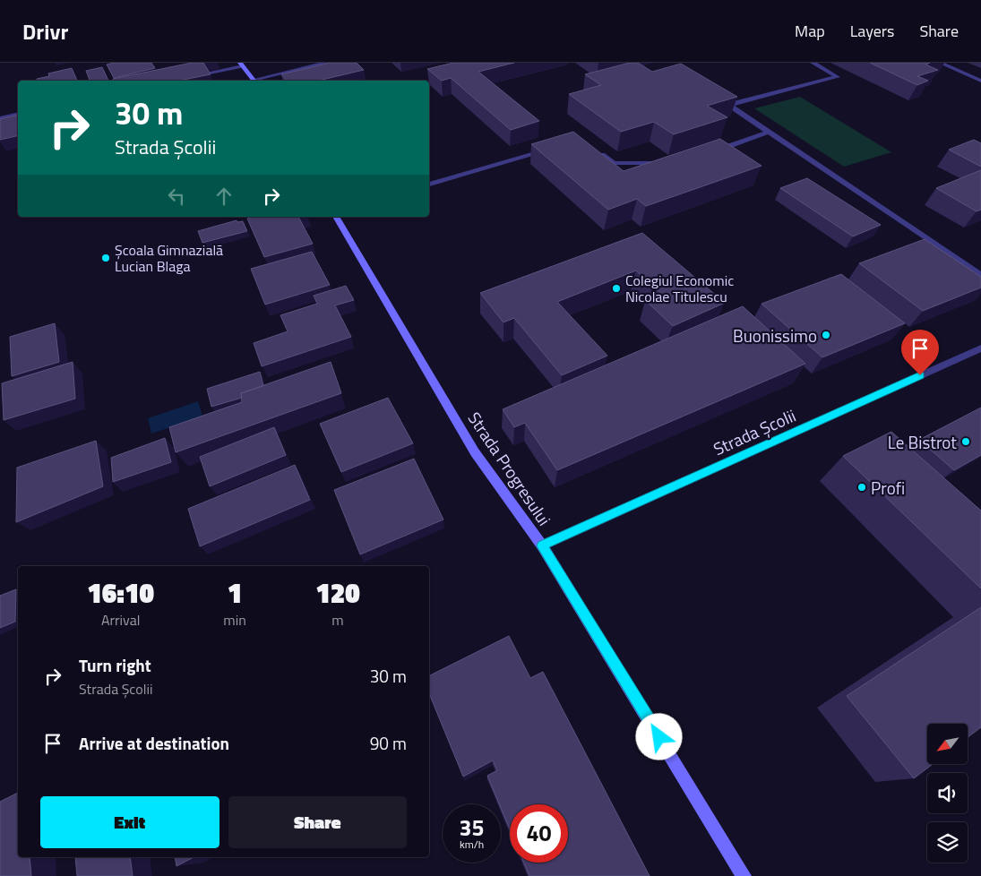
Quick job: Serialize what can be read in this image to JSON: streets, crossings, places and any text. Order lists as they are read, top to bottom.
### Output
{
  "streets": {
    "street": ["Strada Școlii", "Strada Progresului"]
  },
  "crossings": [
    ["Strada Școlii", "Strada Progresului"]
  ],
  "places": [
    "Școala Gimnazială Lucian Blaga",
    "Colegiul Economic Nicolae Titulescu",
    "Buonissimo",
    "Le Bistrot",
    "Profi"
  ],
  "north": "bottom left",
  "page": {
    "header": "Drivr",
    "nav": ["Map", "Layers", "Share"],
    "turn": ["30 m", "Strada Școlii"],
    "eta": [
      "16:10",
      "Arrival",
      "1",
      "min",
      "120",
      "m"
    ],
    "list": [
      {
        "name": "Turn right",
        "note": "Strada Școlii",
        "value": "30 m"
      },
      {
        "name": "Arrive at destination",
        "value": "90 m"
      }
    ],
    "buttons": ["Exit", "Share"],
    "speed": "35 km/h",
    "limit": "40"
  }
}
